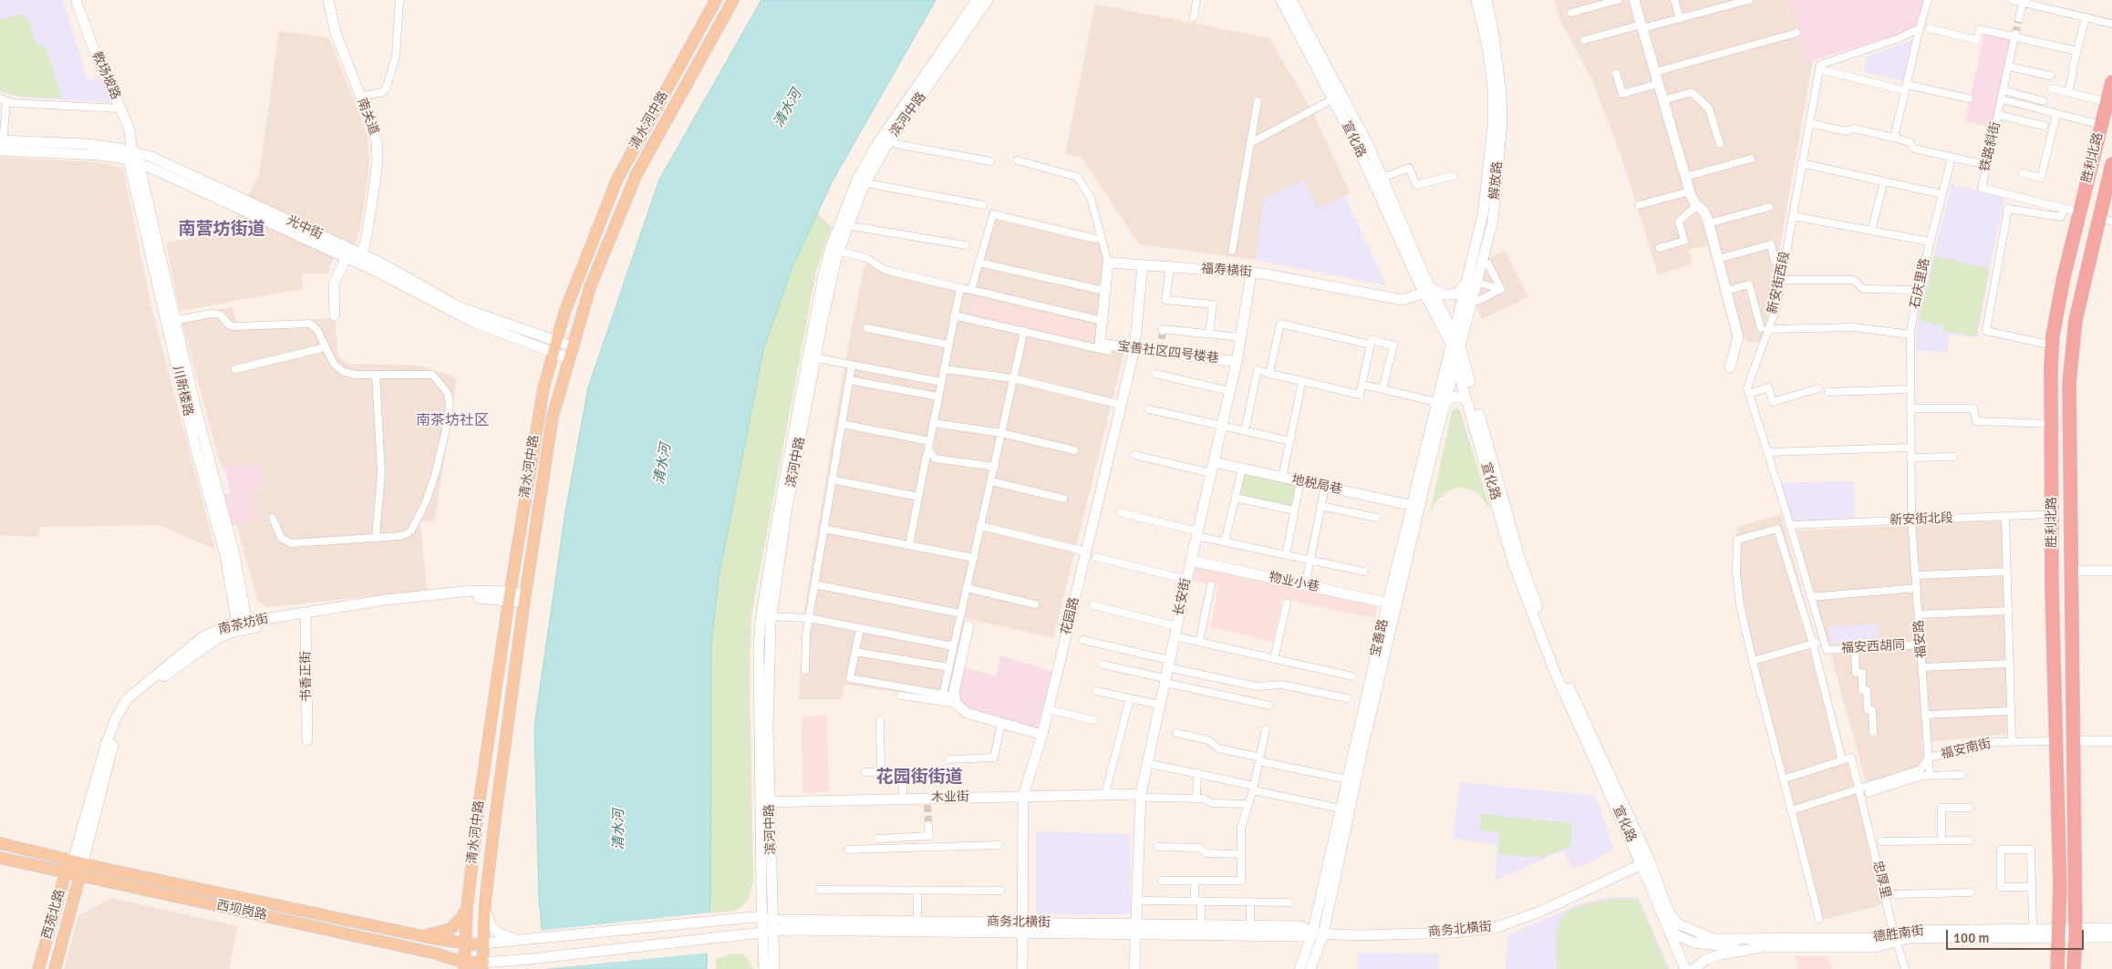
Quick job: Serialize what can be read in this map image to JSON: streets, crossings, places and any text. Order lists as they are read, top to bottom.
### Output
{
  "streets": {
    "highway": ["胜利北路"],
    "main road": [
      "教场坡路",
      "滨河中路",
      "南关道",
      "清水河中路",
      "宣化路",
      "解放路",
      "光中街",
      "福寿横街",
      "宝善社区四号楼巷",
      "川新楼路",
      "地税局巷",
      "物业小巷",
      "长安街",
      "花园路",
      "南茶坊街",
      "宝善路",
      "书香正街",
      "木业街",
      "西坝岗路",
      "西苑北路",
      "商务北横街",
      "德胜南街"
    ],
    "street": [
      "铁路斜街",
      "新安街西段",
      "石庆里路",
      "新安街北段",
      "福安路",
      "福安西胡同",
      "福安南街",
      "忠厚里"
    ]
  },
  "crossings": [
    ["教场坡路", "光中街"],
    ["教场坡路", "川新楼路"],
    ["滨河中路", "木业街"],
    ["滨河中路", "商务北横街"],
    ["南关道", "光中街"],
    ["清水河中路", "光中街"],
    ["清水河中路", "南茶坊街"],
    ["清水河中路", "西坝岗路"],
    ["清水河中路", "商务北横街"],
    ["宣化路", "解放路"],
    ["宣化路", "福寿横街"],
    ["宣化路", "宝善路"],
    ["宣化路", "商务北横街"],
    ["宣化路", "德胜南街"],
    ["铁路斜街", "胜利北路"],
    ["胜利北路", "新安街北段"],
    ["胜利北路", "福安南街"],
    ["胜利北路", "德胜南街"],
    ["解放路", "宝善路"],
    ["光中街", "川新楼路"],
    ["福寿横街", "长安街"],
    ["福寿横街", "花园路"],
    ["新安街西段", "新安街北段"],
    ["新安街西段", "福安西胡同"],
    ["石庆里路", "新安街北段"],
    ["石庆里路", "福安路"],
    ["宝善社区四号楼巷", "长安街"],
    ["宝善社区四号楼巷", "花园路"],
    ["川新楼路", "南茶坊街"],
    ["地税局巷", "长安街"],
    ["地税局巷", "宝善路"],
    ["新安街北段", "福安路"],
    ["物业小巷", "长安街"],
    ["物业小巷", "宝善路"],
    ["长安街", "木业街"],
    ["长安街", "商务北横街"],
    ["花园路", "木业街"],
    ["花园路", "商务北横街"],
    ["南茶坊街", "书香正街"],
    ["南茶坊街", "西坝岗路"],
    ["南茶坊街", "西苑北路"],
    ["宝善路", "商务北横街"],
    ["福安路", "福安西胡同"],
    ["福安路", "福安南街"],
    ["福安南街", "忠厚里"],
    ["忠厚里", "德胜南街"],
    ["西坝岗路", "西苑北路"],
    ["西坝岗路", "商务北横街"]
  ],
  "districts": ["南营坊街道", "南茶坊社区", "花园街街道"],
  "water": ["清水河"],
  "scale_bar": "100 m"
}
